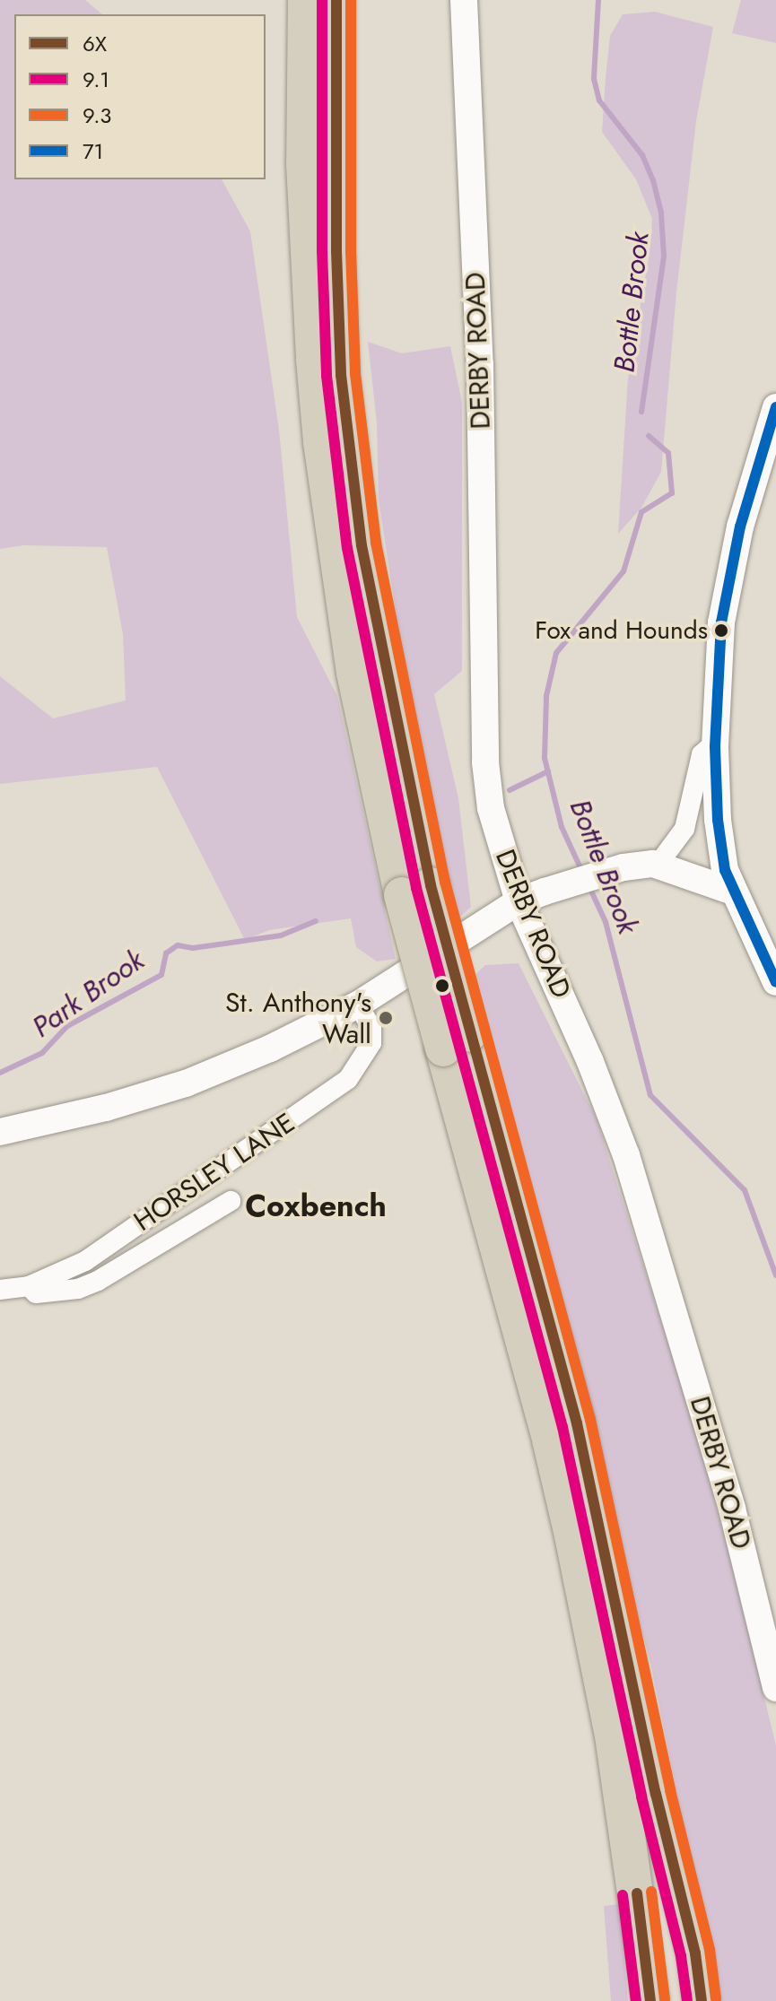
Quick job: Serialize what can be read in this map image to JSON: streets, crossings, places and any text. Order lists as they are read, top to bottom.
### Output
{
  "streets": {
    "main road": ["DERBY ROAD"],
    "street": ["HORSLEY LANE"]
  },
  "districts": ["Coxbench"],
  "water": ["Bottle Brook", "Park Brook"],
  "places": ["Fox and Hounds", "St. Anthony's Wall"],
  "lines": [
    "transit line 6X",
    "transit line 9.1",
    "transit line 9.3",
    "transit line 71"
  ],
  "legend": [
    "6X",
    "9.1",
    "9.3",
    "71"
  ]
}
